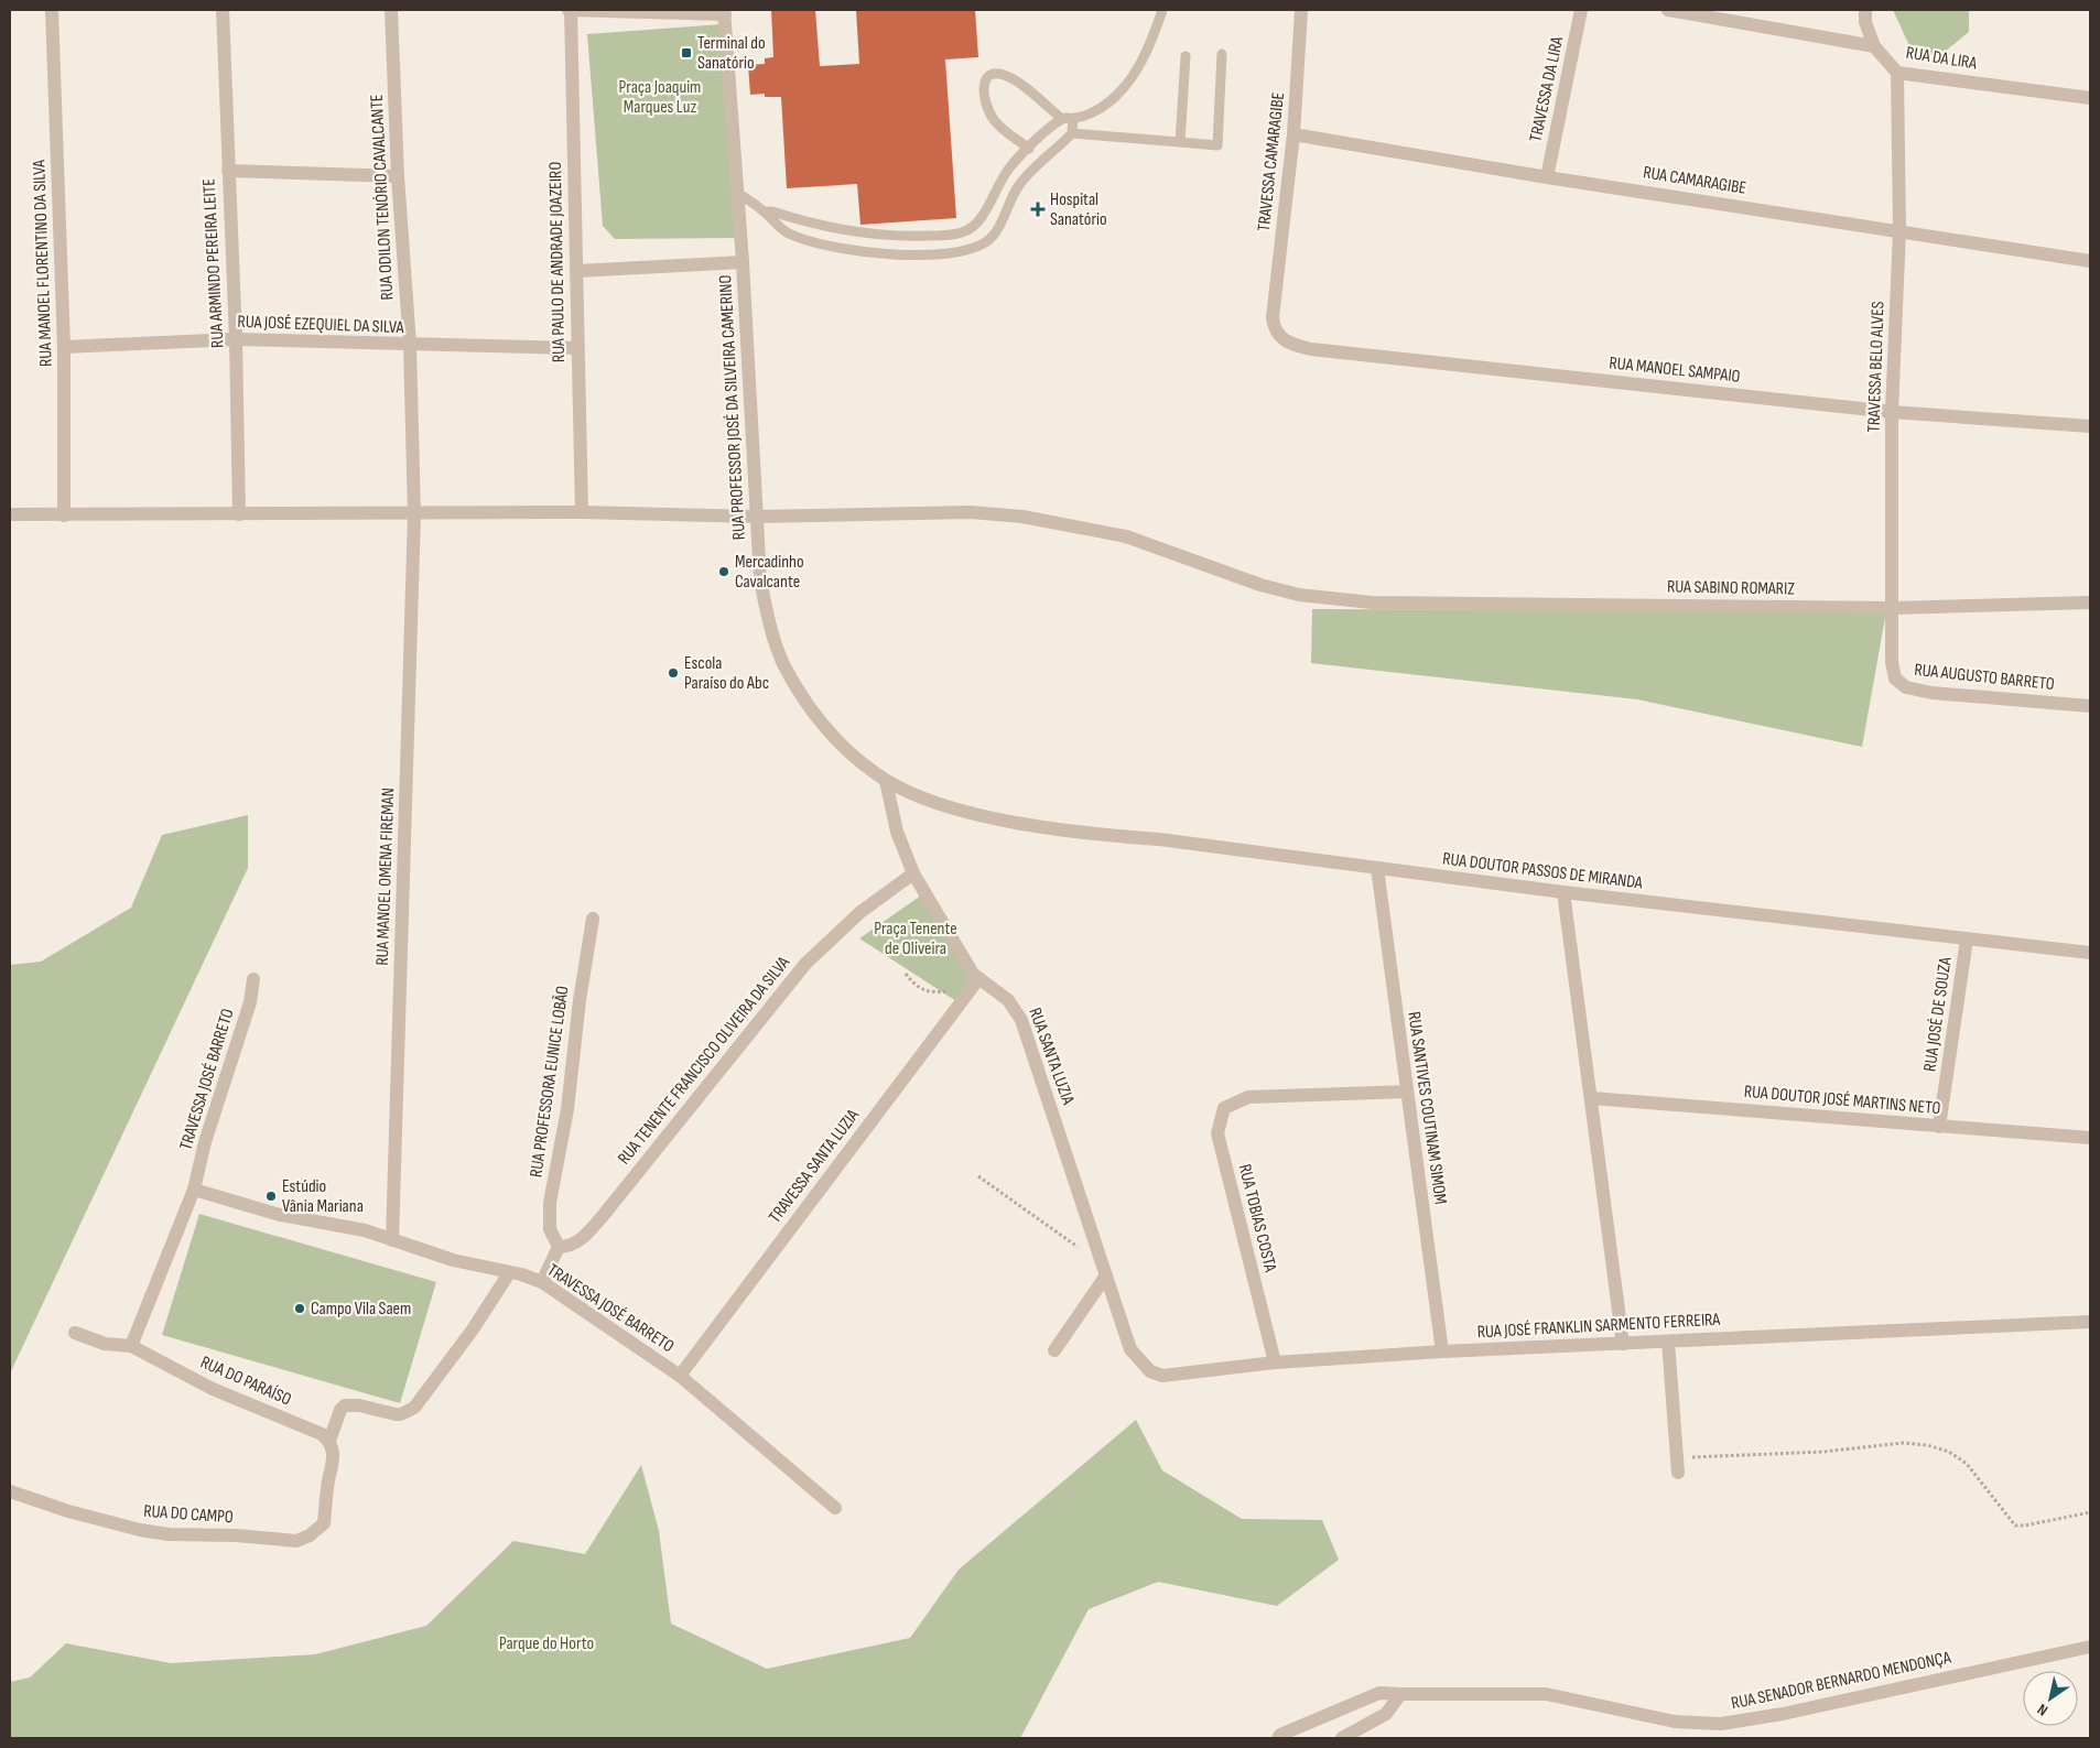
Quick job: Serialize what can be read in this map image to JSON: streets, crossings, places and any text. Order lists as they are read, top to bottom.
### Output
{
  "streets": {
    "street": [
      "RUA DA LIRA",
      "TRAVESSA DA LIRA",
      "TRAVESSA CAMARAGIBE",
      "RUA CAMARAGIBE",
      "RUA ODILON TENÓRIO CAVALCANTE",
      "RUA PAULO DE ANDRADE JOAZEIRO",
      "RUA MANOEL FLORENTINO DA SILVA",
      "RUA ARMINDO PEREIRA LEITE",
      "RUA JOSÉ EZEQUIEL DA SILVA",
      "TRAVESSA BELO ALVES",
      "RUA MANOEL SAMPAIO",
      "RUA PROFESSOR JOSÉ DA SILVEIRA CAMERINO",
      "RUA SABINO ROMARIZ",
      "RUA AUGUSTO BARRETO",
      "RUA DOUTOR PASSOS DE MIRANDA",
      "RUA MANOEL OMENA FIREMAN",
      "RUA JOSÉ DE SOUZA",
      "RUA SANTA LUZIA",
      "RUA TENENTE FRANCISCO OLIVEIRA DA SILVA",
      "TRAVESSA JOSÉ BARRETO",
      "RUA PROFESSORA EUNICE LOBÃO",
      "RUA DOUTOR JOSÉ MARTINS NETO",
      "RUA SANTIVES COUTINAM SIMOM",
      "TRAVESSA SANTA LUZIA",
      "RUA TOBIAS COSTA",
      "RUA JOSÉ FRANKLIN SARMENTO FERREIRA",
      "RUA DO PARAÍSO",
      "RUA DO CAMPO",
      "RUA SENADOR BERNARDO MENDONÇA"
    ]
  },
  "crossings": [
    ["RUA DA LIRA", "TRAVESSA BELO ALVES"],
    ["TRAVESSA DA LIRA", "RUA CAMARAGIBE"],
    ["TRAVESSA CAMARAGIBE", "RUA CAMARAGIBE"],
    ["TRAVESSA CAMARAGIBE", "RUA MANOEL SAMPAIO"],
    ["RUA CAMARAGIBE", "TRAVESSA BELO ALVES"],
    ["RUA ODILON TENÓRIO CAVALCANTE", "RUA JOSÉ EZEQUIEL DA SILVA"],
    ["RUA ODILON TENÓRIO CAVALCANTE", "RUA SABINO ROMARIZ"],
    ["RUA ODILON TENÓRIO CAVALCANTE", "RUA MANOEL OMENA FIREMAN"],
    ["RUA PAULO DE ANDRADE JOAZEIRO", "RUA JOSÉ EZEQUIEL DA SILVA"],
    ["RUA PAULO DE ANDRADE JOAZEIRO", "RUA SABINO ROMARIZ"],
    ["RUA MANOEL FLORENTINO DA SILVA", "RUA JOSÉ EZEQUIEL DA SILVA"],
    ["RUA MANOEL FLORENTINO DA SILVA", "RUA SABINO ROMARIZ"],
    ["RUA ARMINDO PEREIRA LEITE", "RUA JOSÉ EZEQUIEL DA SILVA"],
    ["RUA ARMINDO PEREIRA LEITE", "RUA SABINO ROMARIZ"],
    ["TRAVESSA BELO ALVES", "RUA MANOEL SAMPAIO"],
    ["TRAVESSA BELO ALVES", "RUA SABINO ROMARIZ"],
    ["TRAVESSA BELO ALVES", "RUA AUGUSTO BARRETO"],
    ["RUA PROFESSOR JOSÉ DA SILVEIRA CAMERINO", "RUA SABINO ROMARIZ"],
    ["RUA PROFESSOR JOSÉ DA SILVEIRA CAMERINO", "RUA DOUTOR PASSOS DE MIRANDA"],
    ["RUA PROFESSOR JOSÉ DA SILVEIRA CAMERINO", "RUA SANTA LUZIA"],
    ["RUA SABINO ROMARIZ", "RUA MANOEL OMENA FIREMAN"],
    ["RUA DOUTOR PASSOS DE MIRANDA", "RUA JOSÉ DE SOUZA"],
    ["RUA DOUTOR PASSOS DE MIRANDA", "RUA SANTIVES COUTINAM SIMOM"],
    ["RUA MANOEL OMENA FIREMAN", "TRAVESSA JOSÉ BARRETO"],
    ["RUA JOSÉ DE SOUZA", "RUA DOUTOR JOSÉ MARTINS NETO"],
    ["RUA SANTA LUZIA", "RUA TENENTE FRANCISCO OLIVEIRA DA SILVA"],
    ["RUA SANTA LUZIA", "TRAVESSA SANTA LUZIA"],
    ["RUA SANTA LUZIA", "RUA JOSÉ FRANKLIN SARMENTO FERREIRA"],
    ["RUA TENENTE FRANCISCO OLIVEIRA DA SILVA", "RUA PROFESSORA EUNICE LOBÃO"],
    ["TRAVESSA JOSÉ BARRETO", "TRAVESSA SANTA LUZIA"],
    ["TRAVESSA JOSÉ BARRETO", "RUA DO PARAÍSO"],
    ["RUA SANTIVES COUTINAM SIMOM", "RUA TOBIAS COSTA"],
    ["RUA SANTIVES COUTINAM SIMOM", "RUA JOSÉ FRANKLIN SARMENTO FERREIRA"],
    ["RUA TOBIAS COSTA", "RUA JOSÉ FRANKLIN SARMENTO FERREIRA"],
    ["RUA DO PARAÍSO", "RUA DO CAMPO"]
  ],
  "parks": ["Praça Joaquim Marques Luz", "Praça Tenente de Oliveira", "Parque do Horto"],
  "places": {
    "transit": ["Terminal do Sanatório"],
    "health": ["Hospital Sanatório"],
    "other": [
      "Mercadinho Cavalcante",
      "Escola Paraíso do Abc",
      "Estúdio Vânia Mariana",
      "Campo Vila Saem"
    ]
  },
  "north": "bottom left"
}
